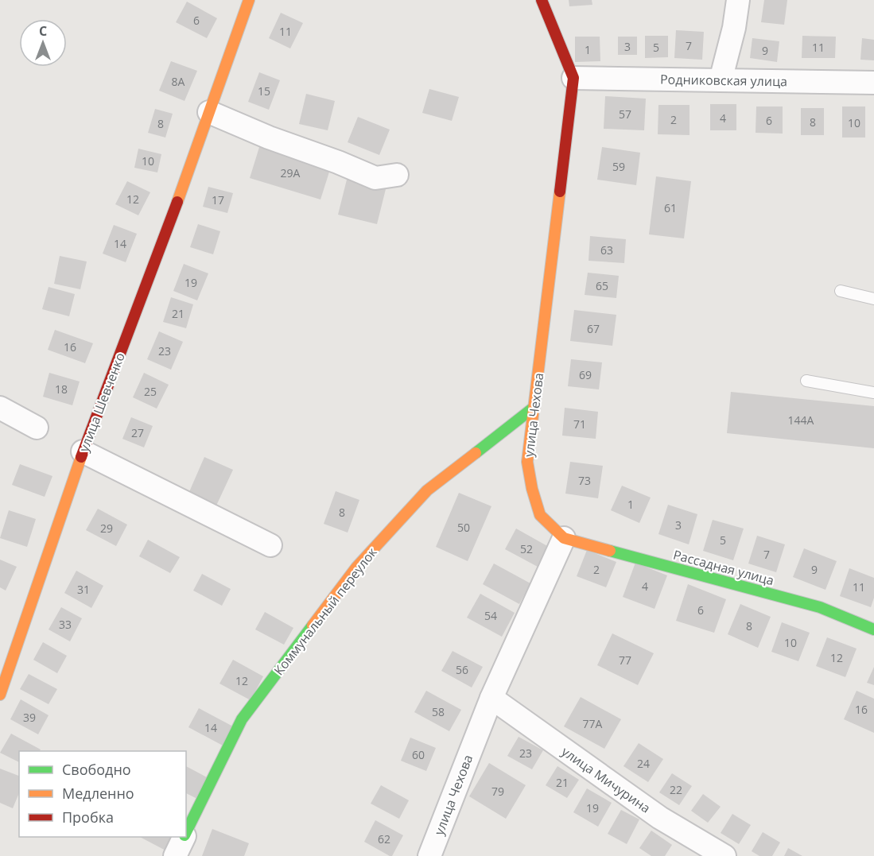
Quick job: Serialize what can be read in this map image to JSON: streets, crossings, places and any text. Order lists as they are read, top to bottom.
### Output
{
  "streets": {
    "street": [
      "Родниковская улица",
      "улица Шевченко",
      "улица Чехова",
      "Рассадная улица",
      "Коммунальный переулок",
      "улица Мичурина"
    ]
  },
  "crossings": [
    ["Родниковская улица", "улица Чехова"],
    ["улица Чехова", "Рассадная улица"],
    ["улица Чехова", "Коммунальный переулок"],
    ["улица Чехова", "улица Мичурина"]
  ],
  "house_numbers": [
    "6",
    "11",
    "7",
    "3",
    "5",
    "11",
    "1",
    "9",
    "8А",
    "15",
    "57",
    "4",
    "2",
    "6",
    "8",
    "10",
    "8",
    "10",
    "59",
    "29А",
    "12",
    "17",
    "61",
    "14",
    "63",
    "19",
    "65",
    "21",
    "67",
    "16",
    "23",
    "69",
    "18",
    "25",
    "144А",
    "71",
    "27",
    "73",
    "1",
    "8",
    "3",
    "50",
    "29",
    "5",
    "52",
    "7",
    "2",
    "9",
    "4",
    "11",
    "31",
    "6",
    "54",
    "33",
    "8",
    "10",
    "12",
    "77",
    "56",
    "12",
    "16",
    "58",
    "39",
    "77А",
    "14",
    "23",
    "60",
    "24",
    "21",
    "22",
    "79",
    "19",
    "62"
  ],
  "legend": ["Свободно", "Медленно", "Пробка"],
  "north": "top"
}
